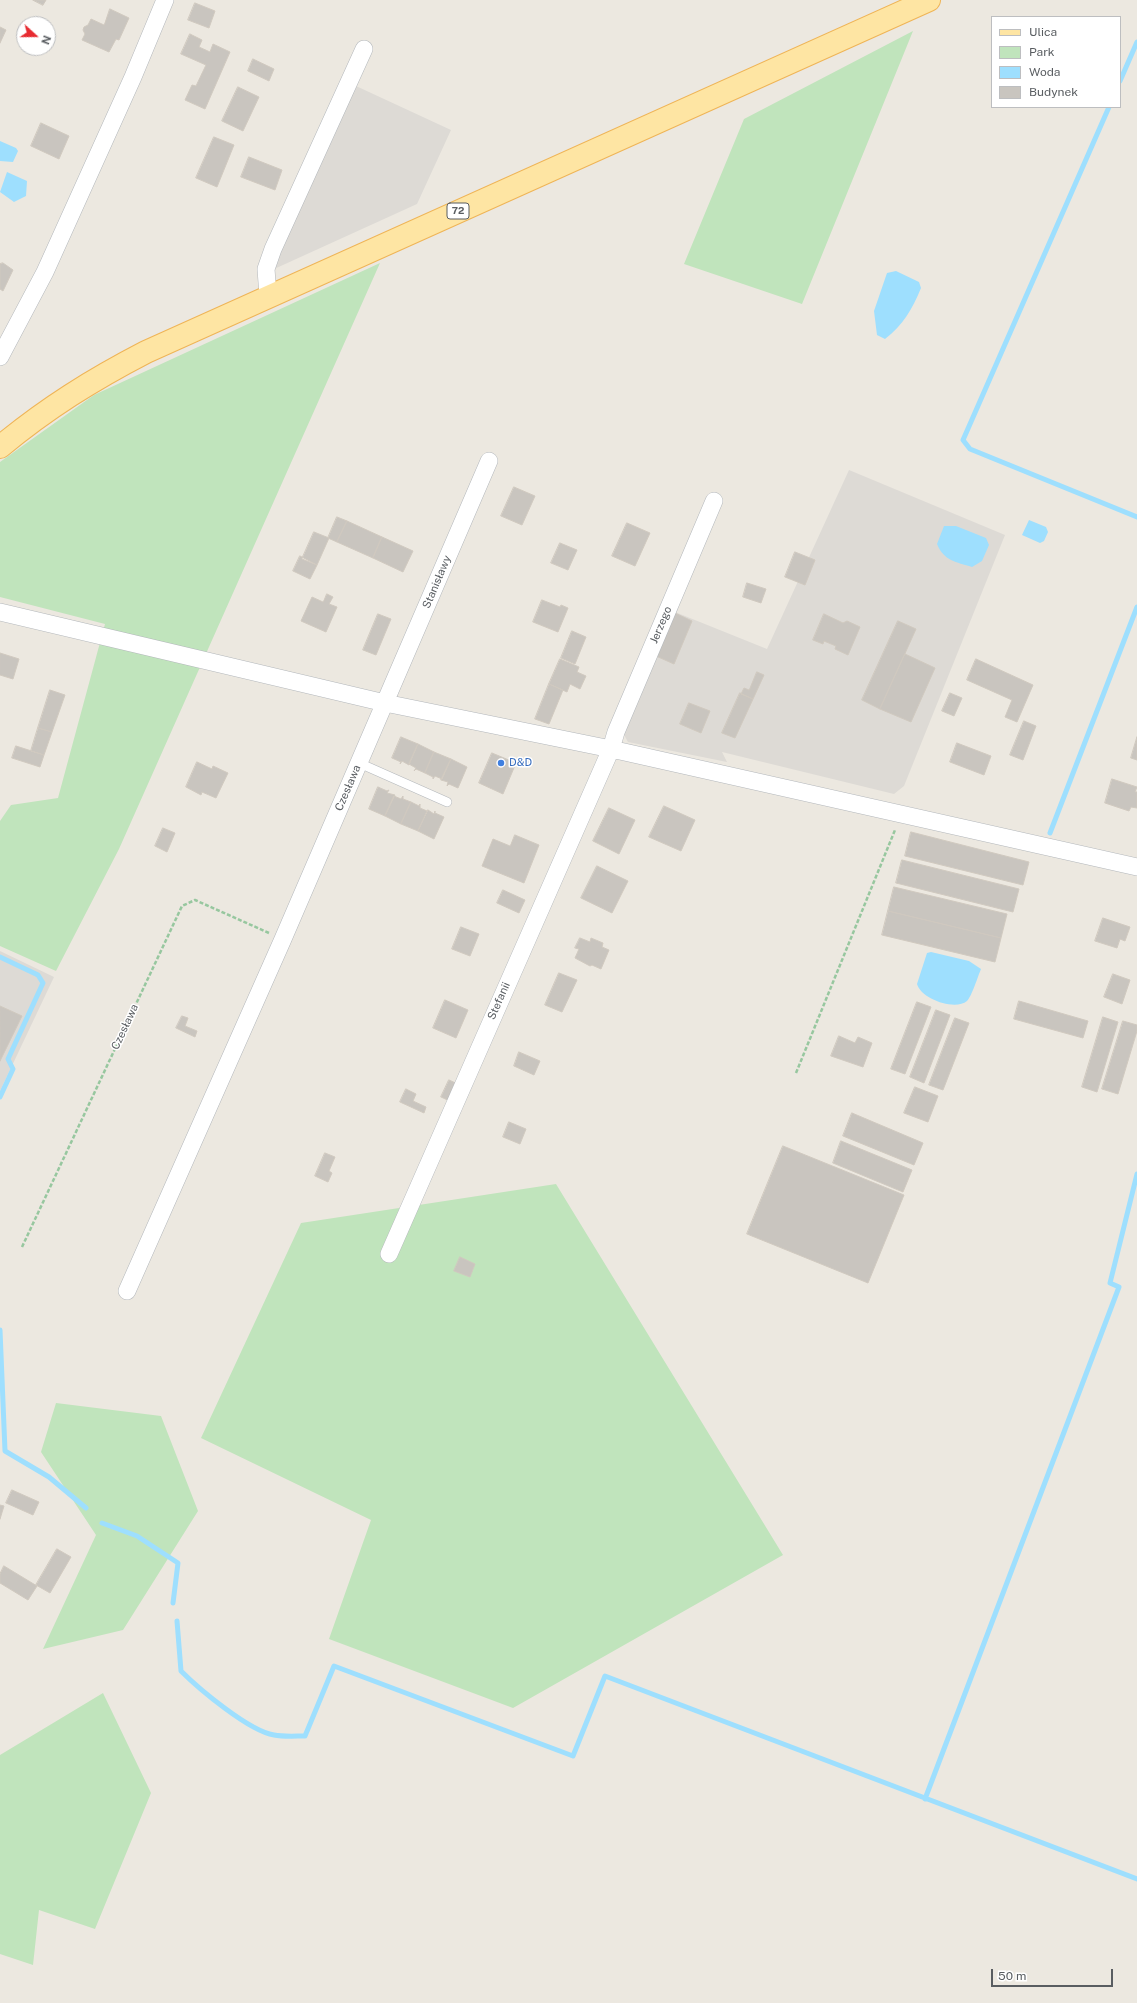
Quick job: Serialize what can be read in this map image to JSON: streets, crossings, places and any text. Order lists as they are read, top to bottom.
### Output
{
  "streets": {
    "main road": ["72"],
    "street": [
      "Stanisławy",
      "Jerzego",
      "Czesława",
      "Stefanii"
    ]
  },
  "crossings": [
    ["Stanisławy", "Czesława"],
    ["Jerzego", "Stefanii"]
  ],
  "places": ["D&D"],
  "legend": [
    "Ulica",
    "Park",
    "Woda",
    "Budynek"
  ],
  "scale_bar": "50 m",
  "north": "right"
}
